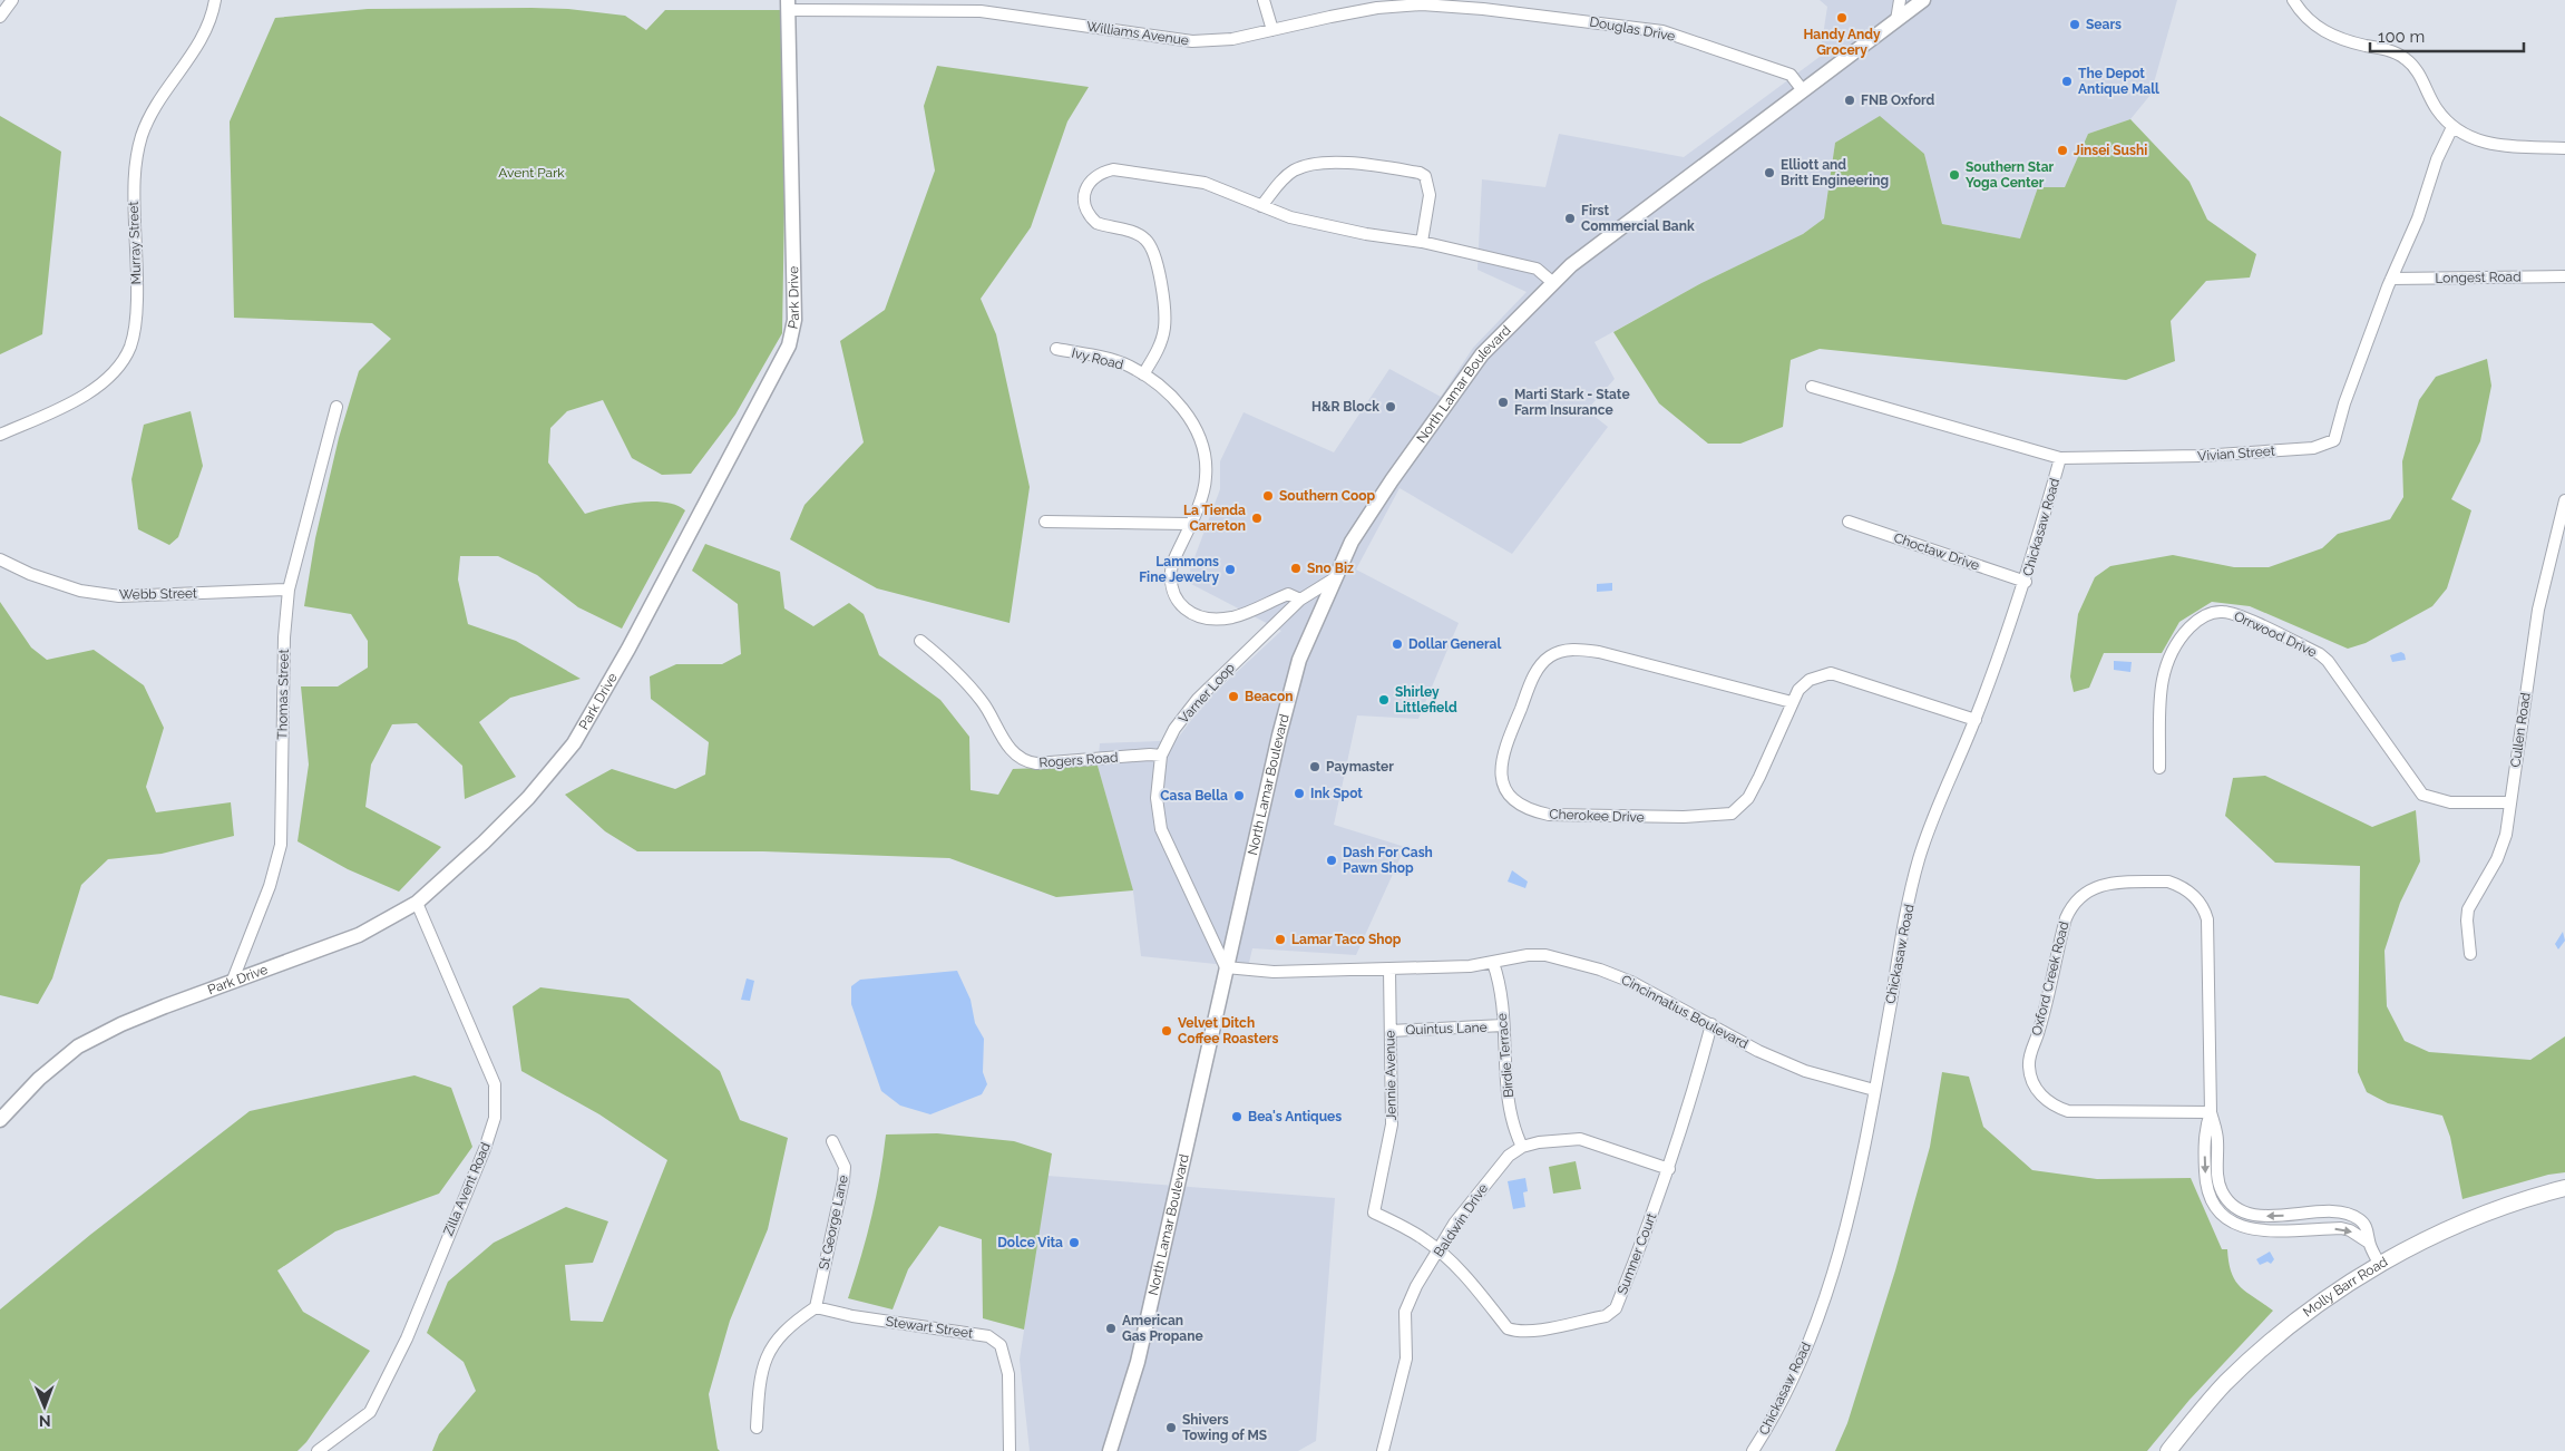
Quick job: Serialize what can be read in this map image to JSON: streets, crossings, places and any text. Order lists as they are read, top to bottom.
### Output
{
  "streets": {
    "main road": ["Molly Barr Road"],
    "street": [
      "Douglas Drive",
      "Williams Avenue",
      "Murray Street",
      "Longest Road",
      "Park Drive",
      "Ivy Road",
      "North Lamar Boulevard",
      "Vivian Street",
      "Chickasaw Road",
      "Choctaw Drive",
      "Webb Street",
      "Orrwood Drive",
      "Varner Loop",
      "Thomas Street",
      "Cullen Road",
      "Rogers Road",
      "Cherokee Drive",
      "Oxford Creek Road",
      "Cincinnatius Boulevard",
      "Quintus Lane",
      "Birdie Terrace",
      "Jennie Avenue",
      "Zilla Avent Road",
      "Baldwin Drive",
      "St George Lane",
      "Sumner Court",
      "Stewart Street"
    ]
  },
  "crossings": [
    ["Douglas Drive", "Williams Avenue"],
    ["Douglas Drive", "North Lamar Boulevard"],
    ["Williams Avenue", "Park Drive"],
    ["Longest Road", "Vivian Street"],
    ["Park Drive", "Thomas Street"],
    ["Park Drive", "Zilla Avent Road"],
    ["Ivy Road", "Varner Loop"],
    ["North Lamar Boulevard", "Varner Loop"],
    ["North Lamar Boulevard", "Cincinnatius Boulevard"],
    ["Vivian Street", "Chickasaw Road"],
    ["Chickasaw Road", "Choctaw Drive"],
    ["Chickasaw Road", "Cherokee Drive"],
    ["Chickasaw Road", "Cincinnatius Boulevard"],
    ["Webb Street", "Thomas Street"],
    ["Orrwood Drive", "Cullen Road"],
    ["Varner Loop", "Rogers Road"],
    ["Varner Loop", "Cincinnatius Boulevard"],
    ["Oxford Creek Road", "Molly Barr Road"],
    ["Cincinnatius Boulevard", "Birdie Terrace"],
    ["Cincinnatius Boulevard", "Jennie Avenue"],
    ["Cincinnatius Boulevard", "Sumner Court"],
    ["Quintus Lane", "Birdie Terrace"],
    ["Quintus Lane", "Jennie Avenue"],
    ["Birdie Terrace", "Baldwin Drive"],
    ["Jennie Avenue", "Sumner Court"],
    ["Baldwin Drive", "Sumner Court"],
    ["St George Lane", "Stewart Street"]
  ],
  "parks": ["Avent Park"],
  "places": [
    "Handy Andy Grocery",
    "Sears",
    "The Depot Antique Mall",
    "FNB Oxford",
    "Jinsei Sushi",
    "Elliott and Britt Engineering",
    "Southern Star Yoga Center",
    "First Commercial Bank",
    "Marti Stark - State Farm Insurance",
    "H&R Block",
    "Southern Coop",
    "La Tienda Carreton",
    "Sno Biz",
    "Lammons Fine Jewelry",
    "Dollar General",
    "Beacon",
    "Shirley Littlefield",
    "Paymaster",
    "Ink Spot",
    "Casa Bella",
    "Dash For Cash Pawn Shop",
    "Lamar Taco Shop",
    "Velvet Ditch Coffee Roasters",
    "Bea's Antiques",
    "Dolce Vita",
    "American Gas Propane",
    "Shivers Towing of MS"
  ],
  "scale_bar": "100 m",
  "north": "bottom"
}
